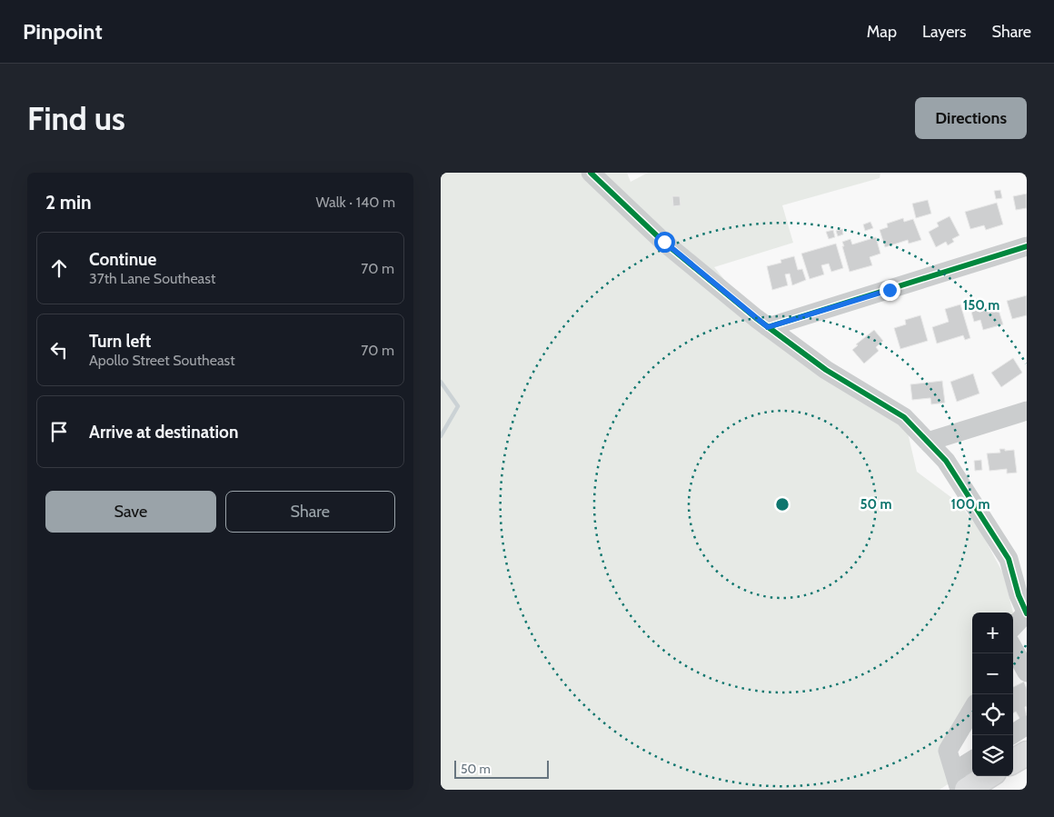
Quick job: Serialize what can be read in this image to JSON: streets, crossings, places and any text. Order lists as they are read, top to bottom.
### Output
{
  "scale_bar": "50 m",
  "page": {
    "header": "Pinpoint",
    "nav": ["Map", "Layers", "Share"],
    "buttons": [
      "Directions",
      ["Save", "Share"]
    ],
    "title": "Find us",
    "heading": ["2 min", "Walk · 140 m"],
    "list": [
      ["Continue", "37th Lane Southeast", "70 m"],
      ["Turn left", "Apollo Street Southeast", "70 m"],
      "Arrive at destination"
    ],
    "map_buttons": ["+", "−"],
    "scale": "50 m"
  },
  "rings": ["150 m", "50 m", "100 m"]
}
